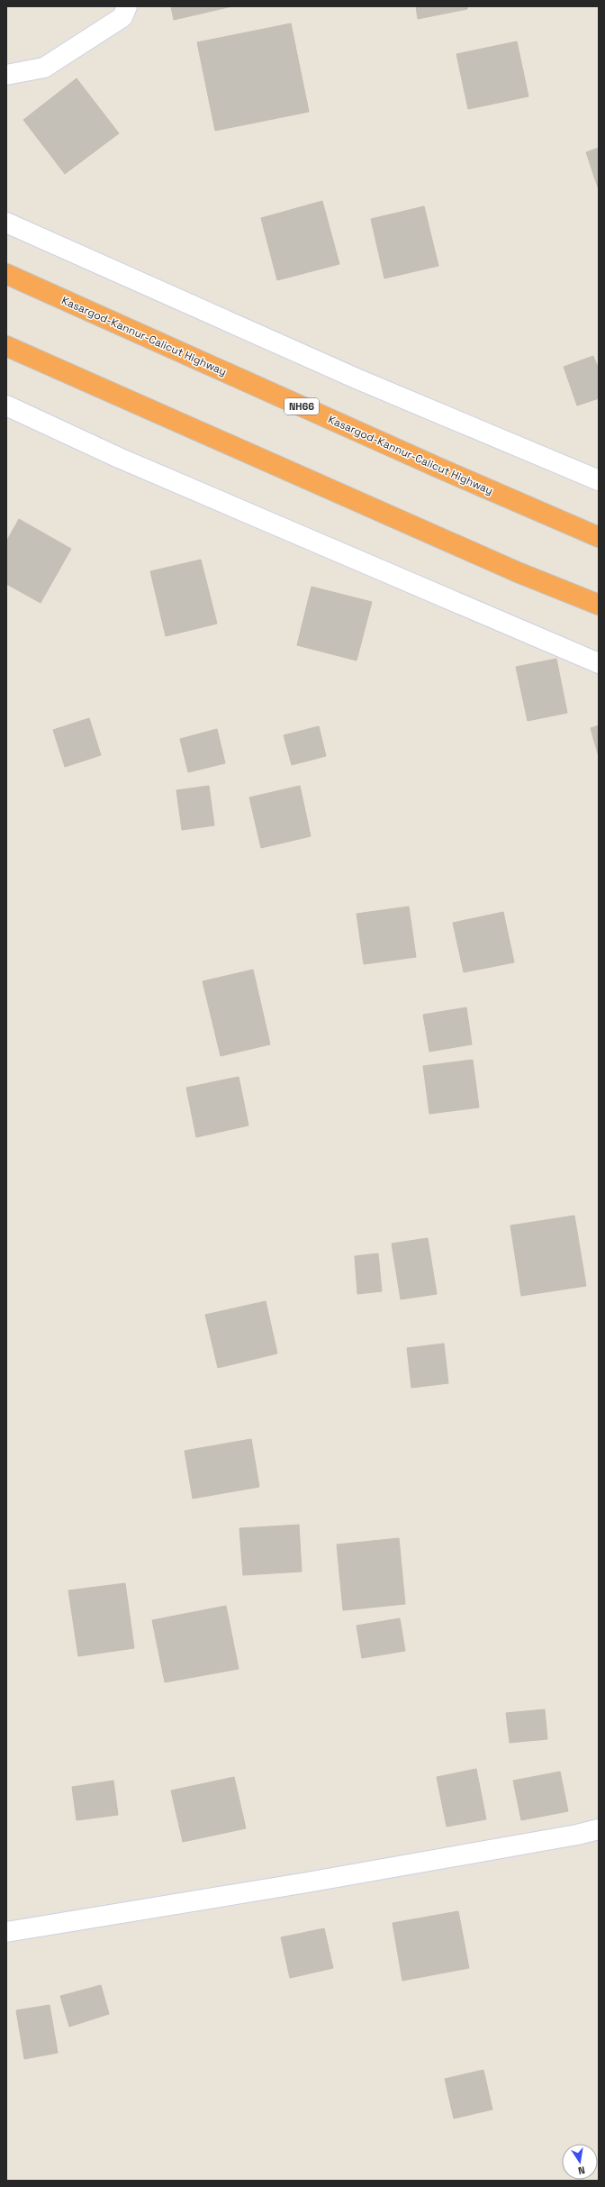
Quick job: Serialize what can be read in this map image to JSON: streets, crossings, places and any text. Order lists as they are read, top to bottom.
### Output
{
  "streets": {
    "highway": ["Kasargod-Kannur-Calicut Highway", "NH66"]
  },
  "north": "bottom"
}
